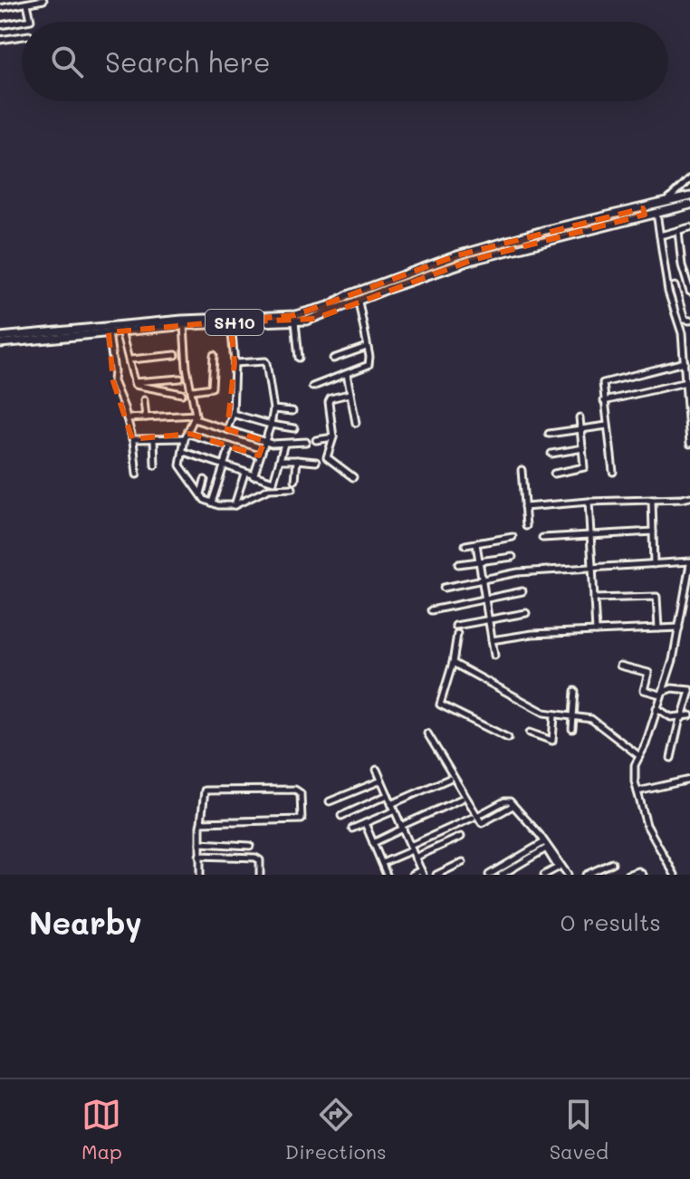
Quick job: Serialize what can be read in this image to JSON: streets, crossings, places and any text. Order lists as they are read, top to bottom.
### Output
{
  "streets": {
    "main road": ["SH10"]
  },
  "page": {
    "search": "Search here",
    "heading": ["Nearby", "0 results"],
    "nav": ["Map", "Directions", "Saved"]
  }
}
